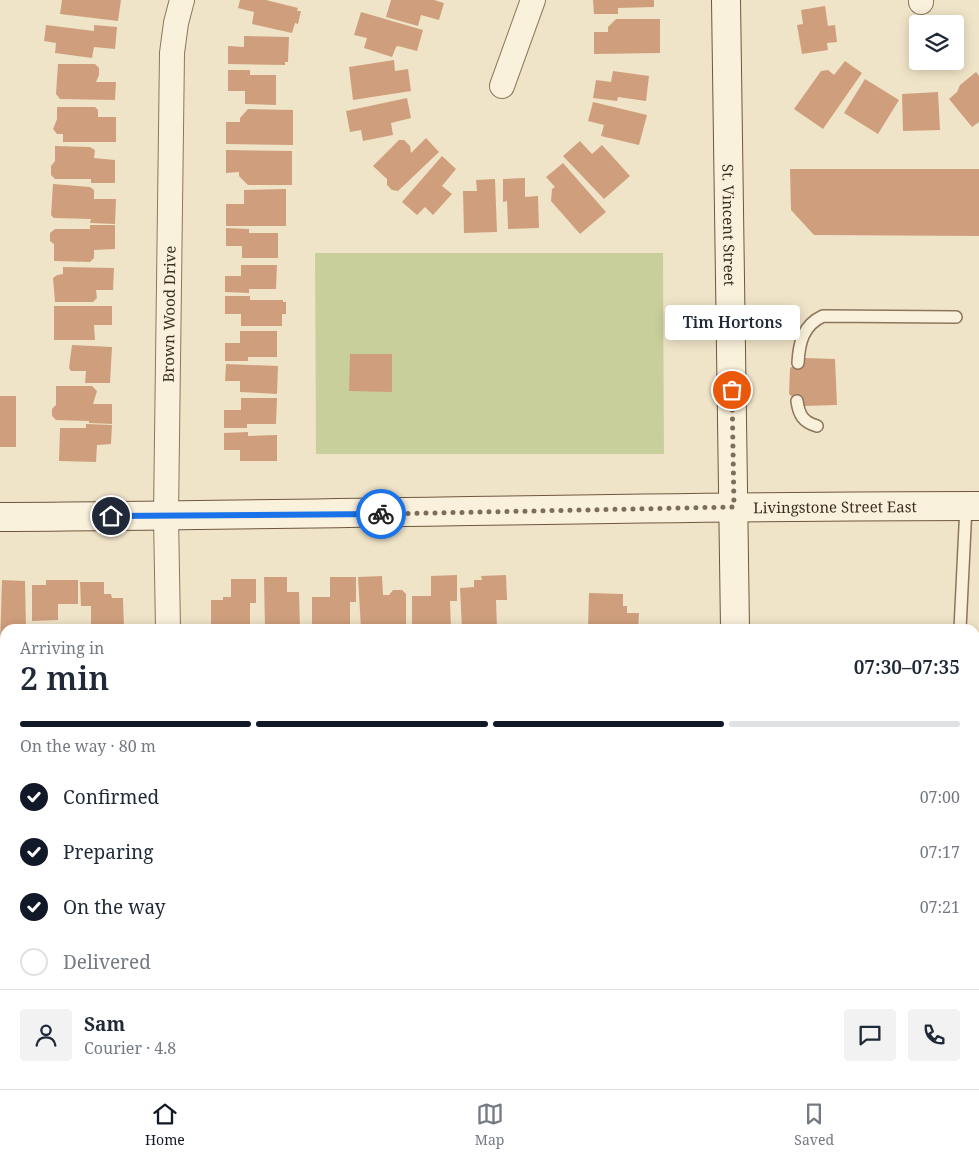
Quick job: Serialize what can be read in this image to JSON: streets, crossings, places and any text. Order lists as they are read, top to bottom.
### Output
{
  "streets": {
    "street": ["St. Vincent Street", "Brown Wood Drive", "Livingstone Street East"]
  },
  "crossings": [
    ["St. Vincent Street", "Livingstone Street East"],
    ["Brown Wood Drive", "Livingstone Street East"]
  ],
  "places": ["Tim Hortons"],
  "page": {
    "bubble": "Tim Hortons",
    "heading": ["2 min", "Arriving in", "07:30–07:35"],
    "panel": ["Sam", "Courier · 4.8"],
    "bar": "On the way · 80 m",
    "list": [
      ["Confirmed", "07:00"],
      ["Preparing", "07:17"],
      ["On the way", "07:21"],
      "Delivered"
    ],
    "tabs": ["Home", "Map", "Saved"]
  }
}
